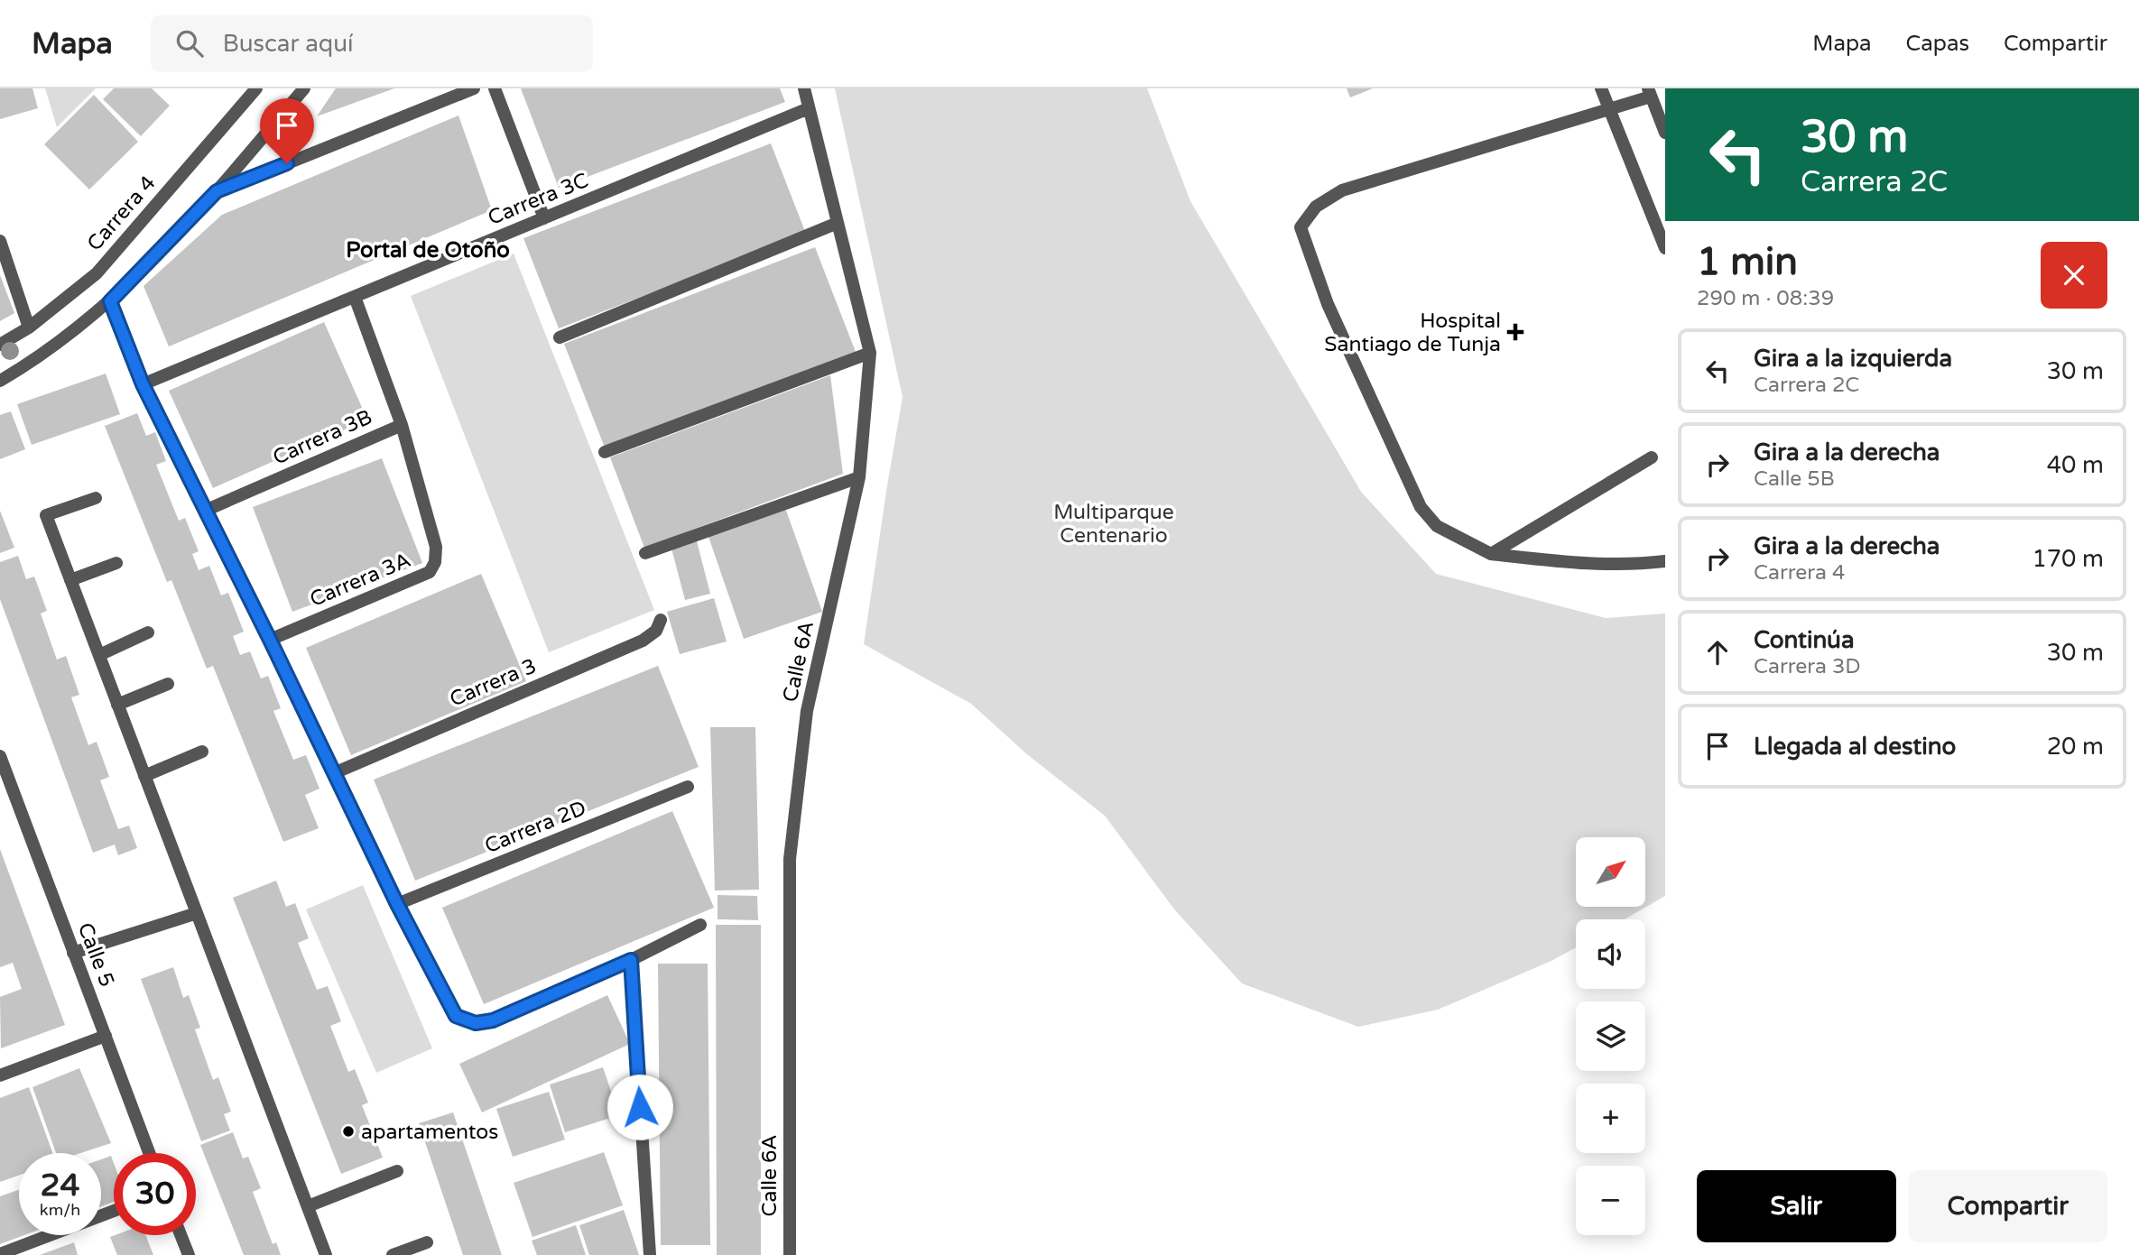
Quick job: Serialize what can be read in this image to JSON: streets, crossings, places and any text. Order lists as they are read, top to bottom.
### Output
{
  "streets": {
    "street": [
      "Carrera 3C",
      "Carrera 4",
      "Carrera 3B",
      "Carrera 3A",
      "Calle 6A",
      "Carrera 3",
      "Carrera 2D",
      "Calle 5"
    ]
  },
  "crossings": [
    ["Carrera 3C", "Carrera 3B"],
    ["Carrera 3C", "Calle 6A"],
    ["Carrera 3B", "Carrera 3A"]
  ],
  "districts": ["Portal de Otoño"],
  "parks": ["Multiparque Centenario"],
  "places": {
    "health": ["Hospital Santiago de Tunja"],
    "other": ["apartamentos"]
  },
  "north": "top right",
  "page": {
    "header": "Mapa",
    "search": "Buscar aquí",
    "nav": ["Mapa", "Capas", "Compartir"],
    "turn": ["30 m", "Carrera 2C"],
    "heading": ["1 min", "290 m · 08:39"],
    "list": [
      {
        "name": "Gira a la izquierda",
        "note": "Carrera 2C",
        "value": "30 m"
      },
      {
        "name": "Gira a la derecha",
        "note": "Calle 5B",
        "value": "40 m"
      },
      {
        "name": "Gira a la derecha",
        "note": "Carrera 4",
        "value": "170 m"
      },
      {
        "name": "Continúa",
        "note": "Carrera 3D",
        "value": "30 m"
      },
      {
        "name": "Llegada al destino",
        "value": "20 m"
      }
    ],
    "map_buttons": ["+", "−"],
    "speed": "24 km/h",
    "limit": "30",
    "buttons": ["Salir", "Compartir"]
  }
}
